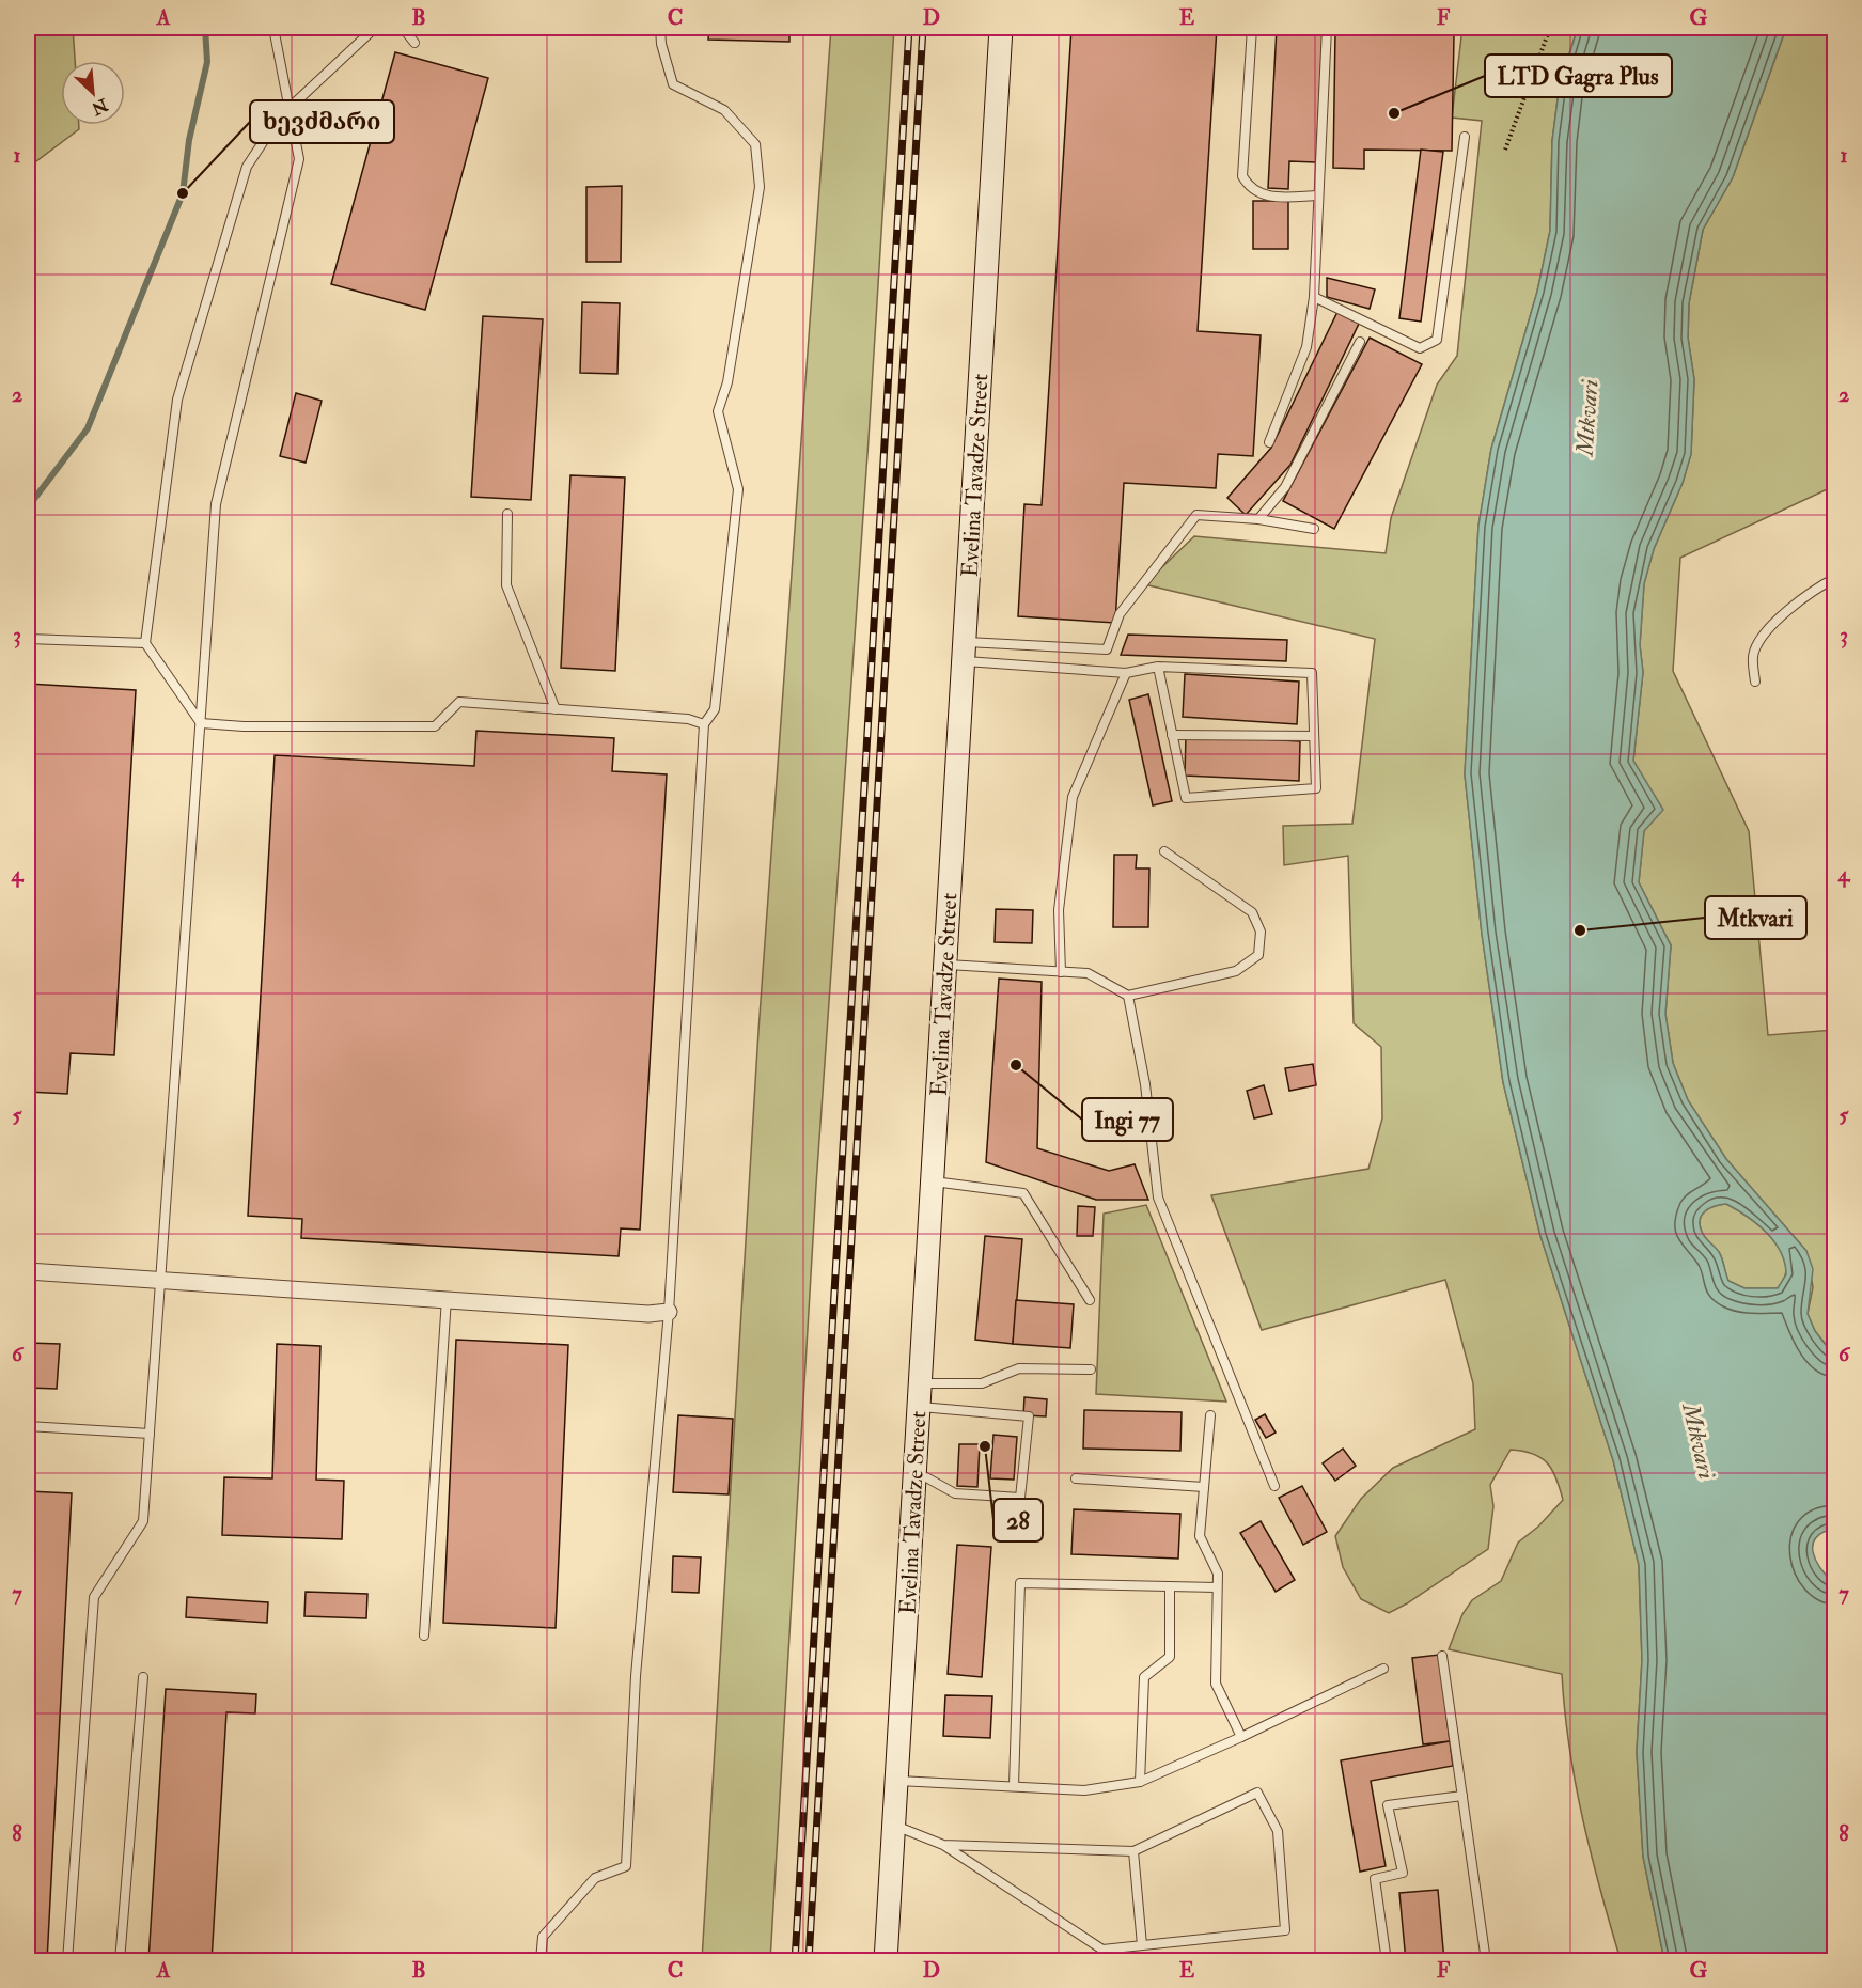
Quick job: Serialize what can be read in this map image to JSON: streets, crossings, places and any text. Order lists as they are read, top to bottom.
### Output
{
  "streets": {
    "main road": ["Evelina Tavadze Street"]
  },
  "water": ["Mtkvari"],
  "places": [
    "LTD Gagra Plus",
    "ხევძმარი",
    "Mtkvari",
    "Ingi 77",
    "28"
  ],
  "north": "bottom right",
  "grid": {
    "columns": [
      "A",
      "B",
      "C",
      "D",
      "E",
      "F",
      "G"
    ],
    "rows": [
      "1",
      "2",
      "3",
      "4",
      "5",
      "6",
      "7",
      "8"
    ]
  }
}
